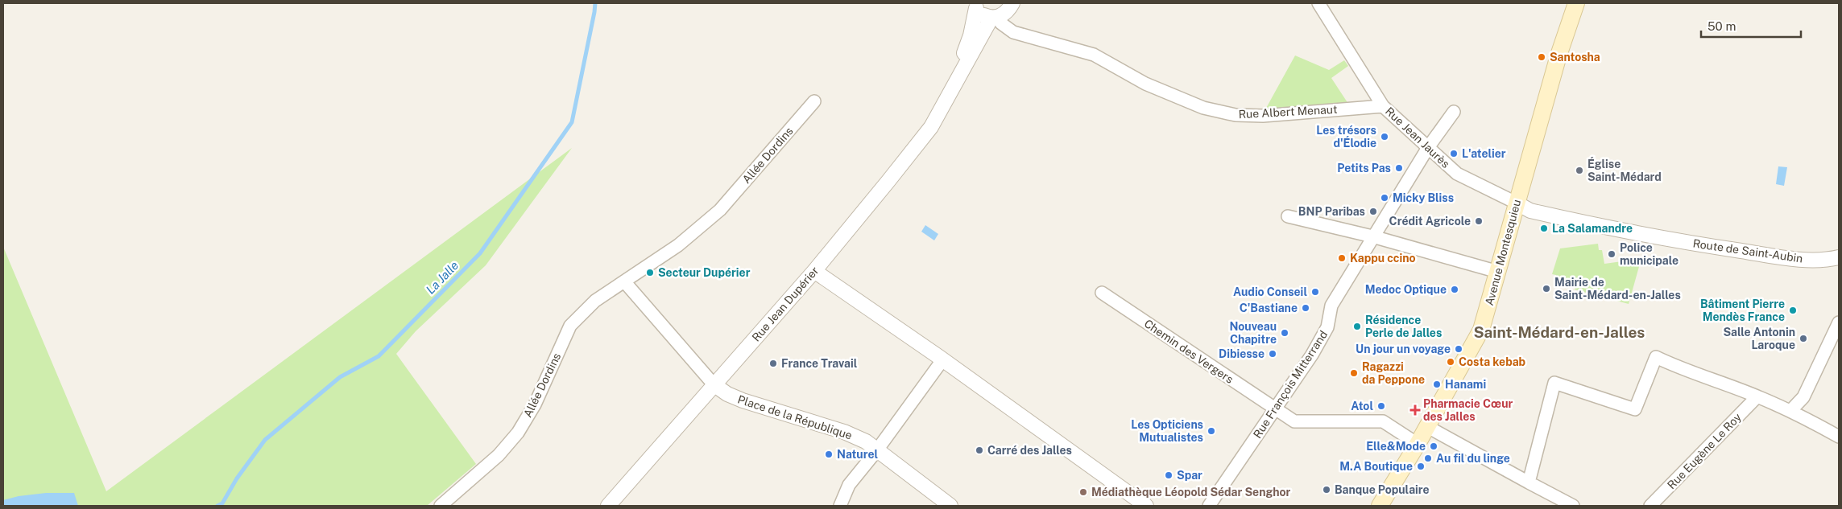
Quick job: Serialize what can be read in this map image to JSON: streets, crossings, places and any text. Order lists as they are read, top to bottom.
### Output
{
  "streets": {
    "main road": ["Avenue Montesquieu"],
    "street": [
      "Rue Albert Menaut",
      "Rue Jean Jaurès",
      "Allée Dordins",
      "Route de Saint-Aubin",
      "Rue Jean Dupérier",
      "Chemin des Vergers",
      "Rue François Mitterrand",
      "Place de la République",
      "Rue Eugène Le Roy"
    ]
  },
  "crossings": [
    ["Rue Albert Menaut", "Rue Jean Jaurès"],
    ["Rue Albert Menaut", "Rue Jean Dupérier"],
    ["Rue Jean Jaurès", "Route de Saint-Aubin"],
    ["Rue Jean Jaurès", "Avenue Montesquieu"],
    ["Rue Jean Jaurès", "Rue François Mitterrand"],
    ["Route de Saint-Aubin", "Avenue Montesquieu"],
    ["Avenue Montesquieu", "Chemin des Vergers"],
    ["Rue Jean Dupérier", "Place de la République"],
    ["Chemin des Vergers", "Rue François Mitterrand"]
  ],
  "districts": ["Saint-Médard-en-Jalles"],
  "water": ["La Jalle"],
  "places": {
    "other": [
      "Santosha",
      "Les trésors d'Élodie",
      "L'atelier",
      "Petits Pas",
      "Église Saint-Médard",
      "Micky Bliss",
      "BNP Paribas",
      "Crédit Agricole",
      "La Salamandre",
      "Police municipale",
      "Kappu ccino",
      "Secteur Dupérier",
      "Mairie de Saint-Médard-en-Jalles",
      "Medoc Optique",
      "Audio Conseil",
      "C'Bastiane",
      "Bâtiment Pierre Mendès France",
      "Résidence Perle de Jalles",
      "Nouveau Chapitre",
      "Salle Antonin Laroque",
      "Un jour un voyage",
      "Dibiesse",
      "Costa kebab",
      "France Travail",
      "Ragazzi da Peppone",
      "Hanami",
      "Atol",
      "Les Opticiens Mutualistes",
      "Elle&Mode",
      "Carré des Jalles",
      "Naturel",
      "Au fil du linge",
      "M.A Boutique",
      "Spar",
      "Banque Populaire",
      "Médiathèque Léopold Sédar Senghor"
    ],
    "health": ["Pharmacie Cœur des Jalles"]
  },
  "scale_bar": "50 m"
}
